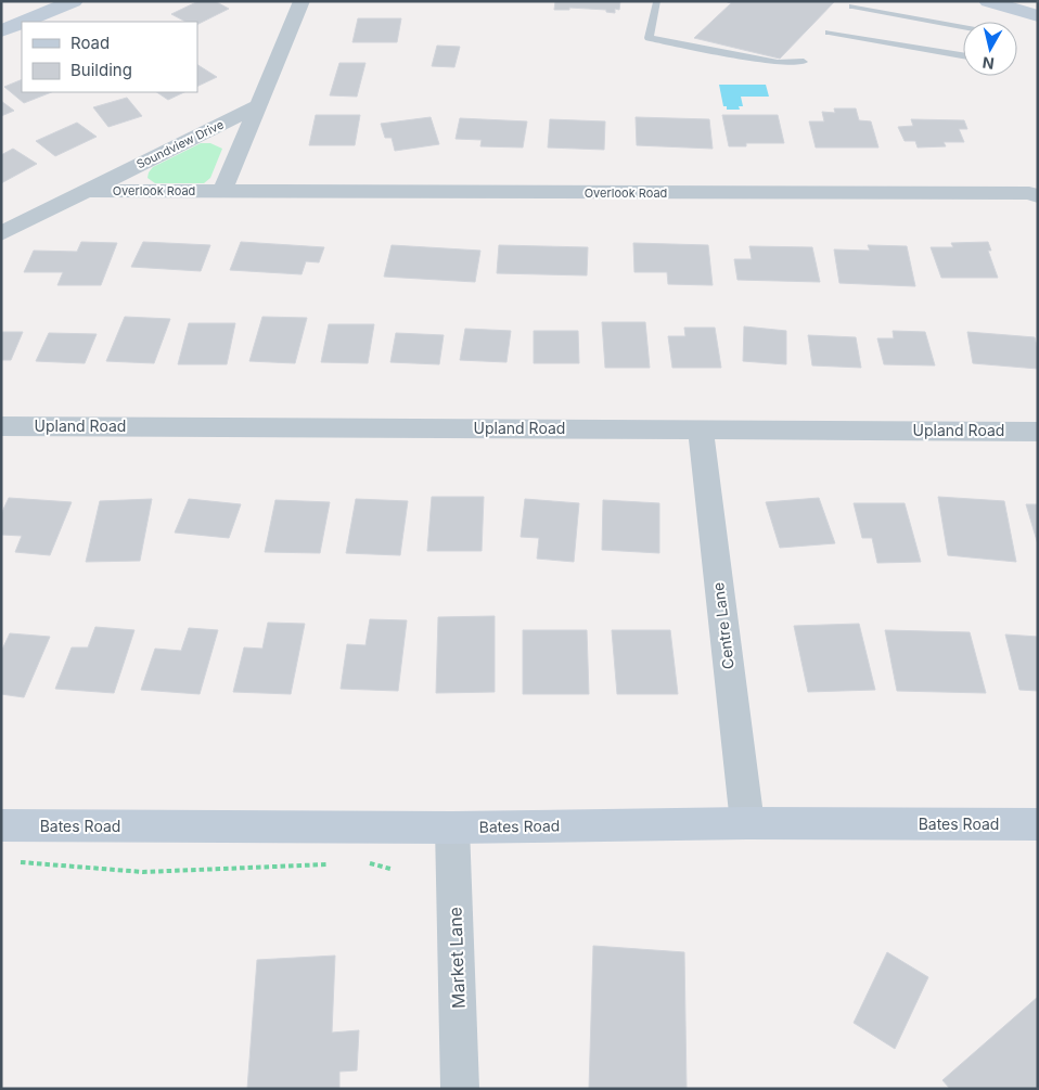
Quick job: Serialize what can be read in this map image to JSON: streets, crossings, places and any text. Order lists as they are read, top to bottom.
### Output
{
  "streets": {
    "street": [
      "Soundview Drive",
      "Overlook Road",
      "Upland Road",
      "Centre Lane",
      "Bates Road",
      "Market Lane"
    ]
  },
  "crossings": [
    ["Soundview Drive", "Overlook Road"],
    ["Upland Road", "Centre Lane"],
    ["Centre Lane", "Bates Road"],
    ["Bates Road", "Market Lane"]
  ],
  "legend": ["Road", "Building"],
  "north": "bottom"
}
